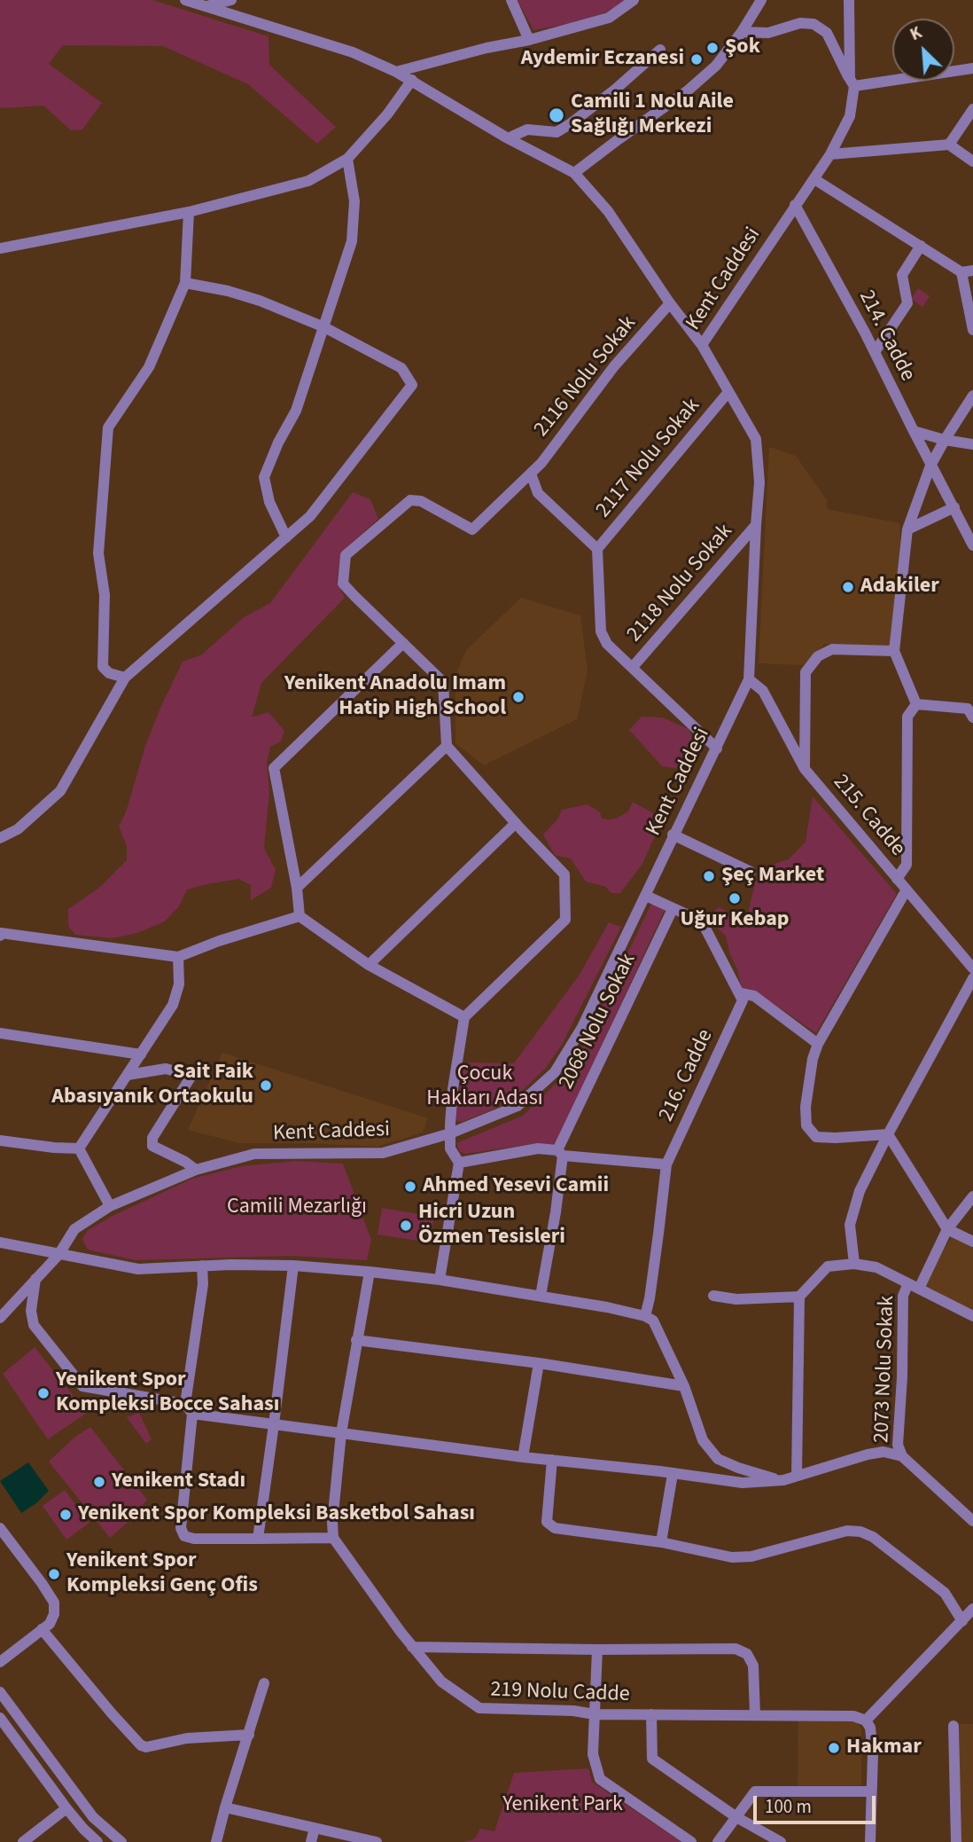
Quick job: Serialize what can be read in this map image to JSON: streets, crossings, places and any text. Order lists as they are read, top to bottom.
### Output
{
  "streets": {
    "street": [
      "Kent Caddesi",
      "214. Cadde",
      "2116 Nolu Sokak",
      "2117 Nolu Sokak",
      "2118 Nolu Sokak",
      "215. Cadde",
      "2068 Nolu Sokak",
      "216. Cadde",
      "2073 Nolu Sokak",
      "219 Nolu Cadde"
    ]
  },
  "crossings": [
    ["Kent Caddesi", "214. Cadde"],
    ["Kent Caddesi", "2117 Nolu Sokak"],
    ["Kent Caddesi", "2118 Nolu Sokak"],
    ["Kent Caddesi", "215. Cadde"]
  ],
  "parks": ["Çocuk Hakları Adası", "Camili Mezarlığı", "Yenikent Park"],
  "places": [
    "Şok",
    "Aydemir Eczanesi",
    "Camili 1 Nolu Aile Sağlığı Merkezi",
    "Adakiler",
    "Yenikent Anadolu Imam Hatip High School",
    "Şeç Market",
    "Uğur Kebap",
    "Sait Faik Abasıyanık Ortaokulu",
    "Ahmed Yesevi Camii",
    "Hicri Uzun Özmen Tesisleri",
    "Yenikent Spor Kompleksi Bocce Sahası",
    "Yenikent Stadı",
    "Yenikent Spor Kompleksi Basketbol Sahası",
    "Yenikent Spor Kompleksi Genç Ofis",
    "Hakmar"
  ],
  "scale_bar": "100 m",
  "north": "top left"
}
